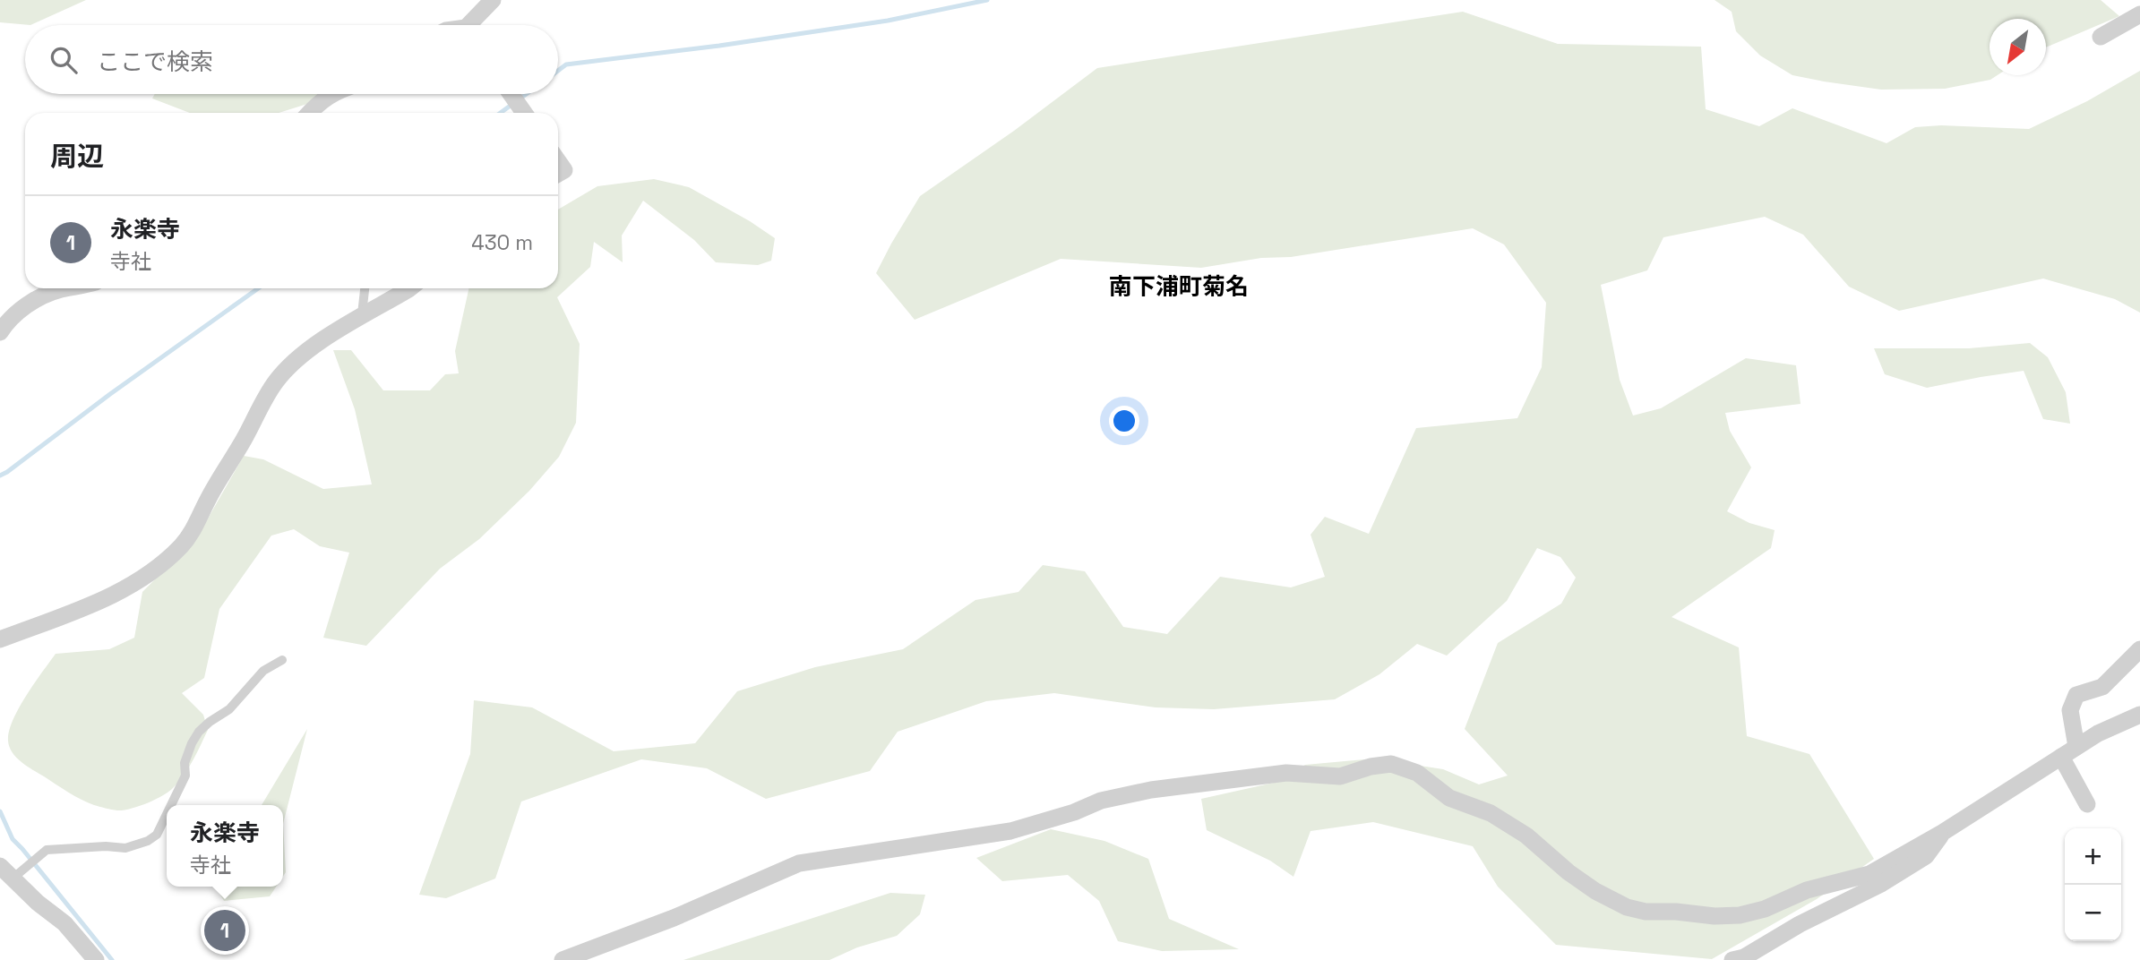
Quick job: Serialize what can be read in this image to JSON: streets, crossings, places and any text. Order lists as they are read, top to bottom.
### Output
{
  "districts": ["南下浦町菊名"],
  "north": "bottom left",
  "page": {
    "search": "ここで検索",
    "heading": "周辺",
    "list": [
      {
        "mark": "1",
        "name": "永楽寺",
        "note": "寺社",
        "value": "430 m"
      }
    ],
    "popup": ["永楽寺", "寺社"],
    "map_buttons": ["+", "−"],
    "pins": "1"
  }
}
